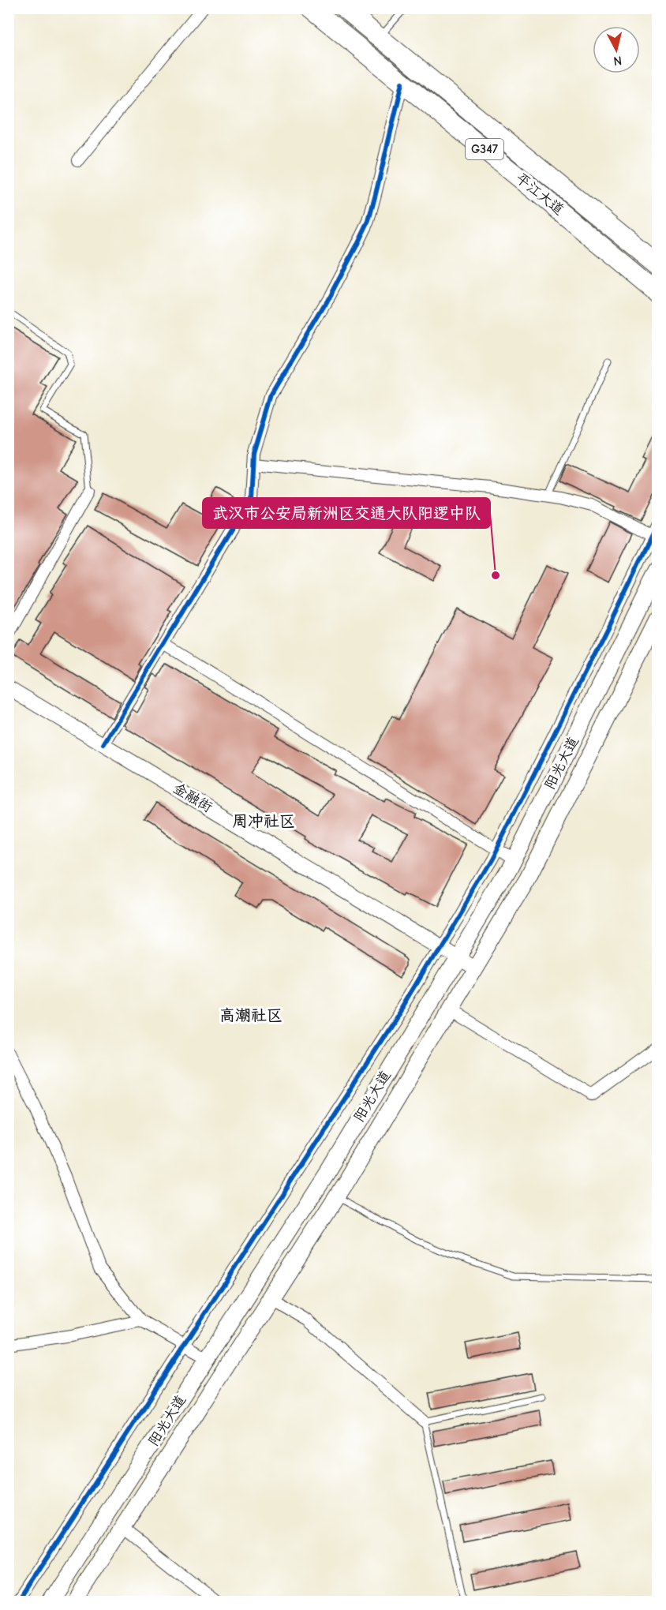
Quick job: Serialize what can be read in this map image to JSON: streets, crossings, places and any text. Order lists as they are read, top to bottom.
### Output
{
  "streets": {
    "highway": ["G347", "平江大道"],
    "main road": ["阳光大道"],
    "street": ["金融街"]
  },
  "crossings": [
    ["阳光大道", "金融街"]
  ],
  "districts": ["周冲社区", "高潮社区"],
  "places": ["武汉市公安局新洲区交通大队阳逻中队"],
  "north": "bottom"
}
